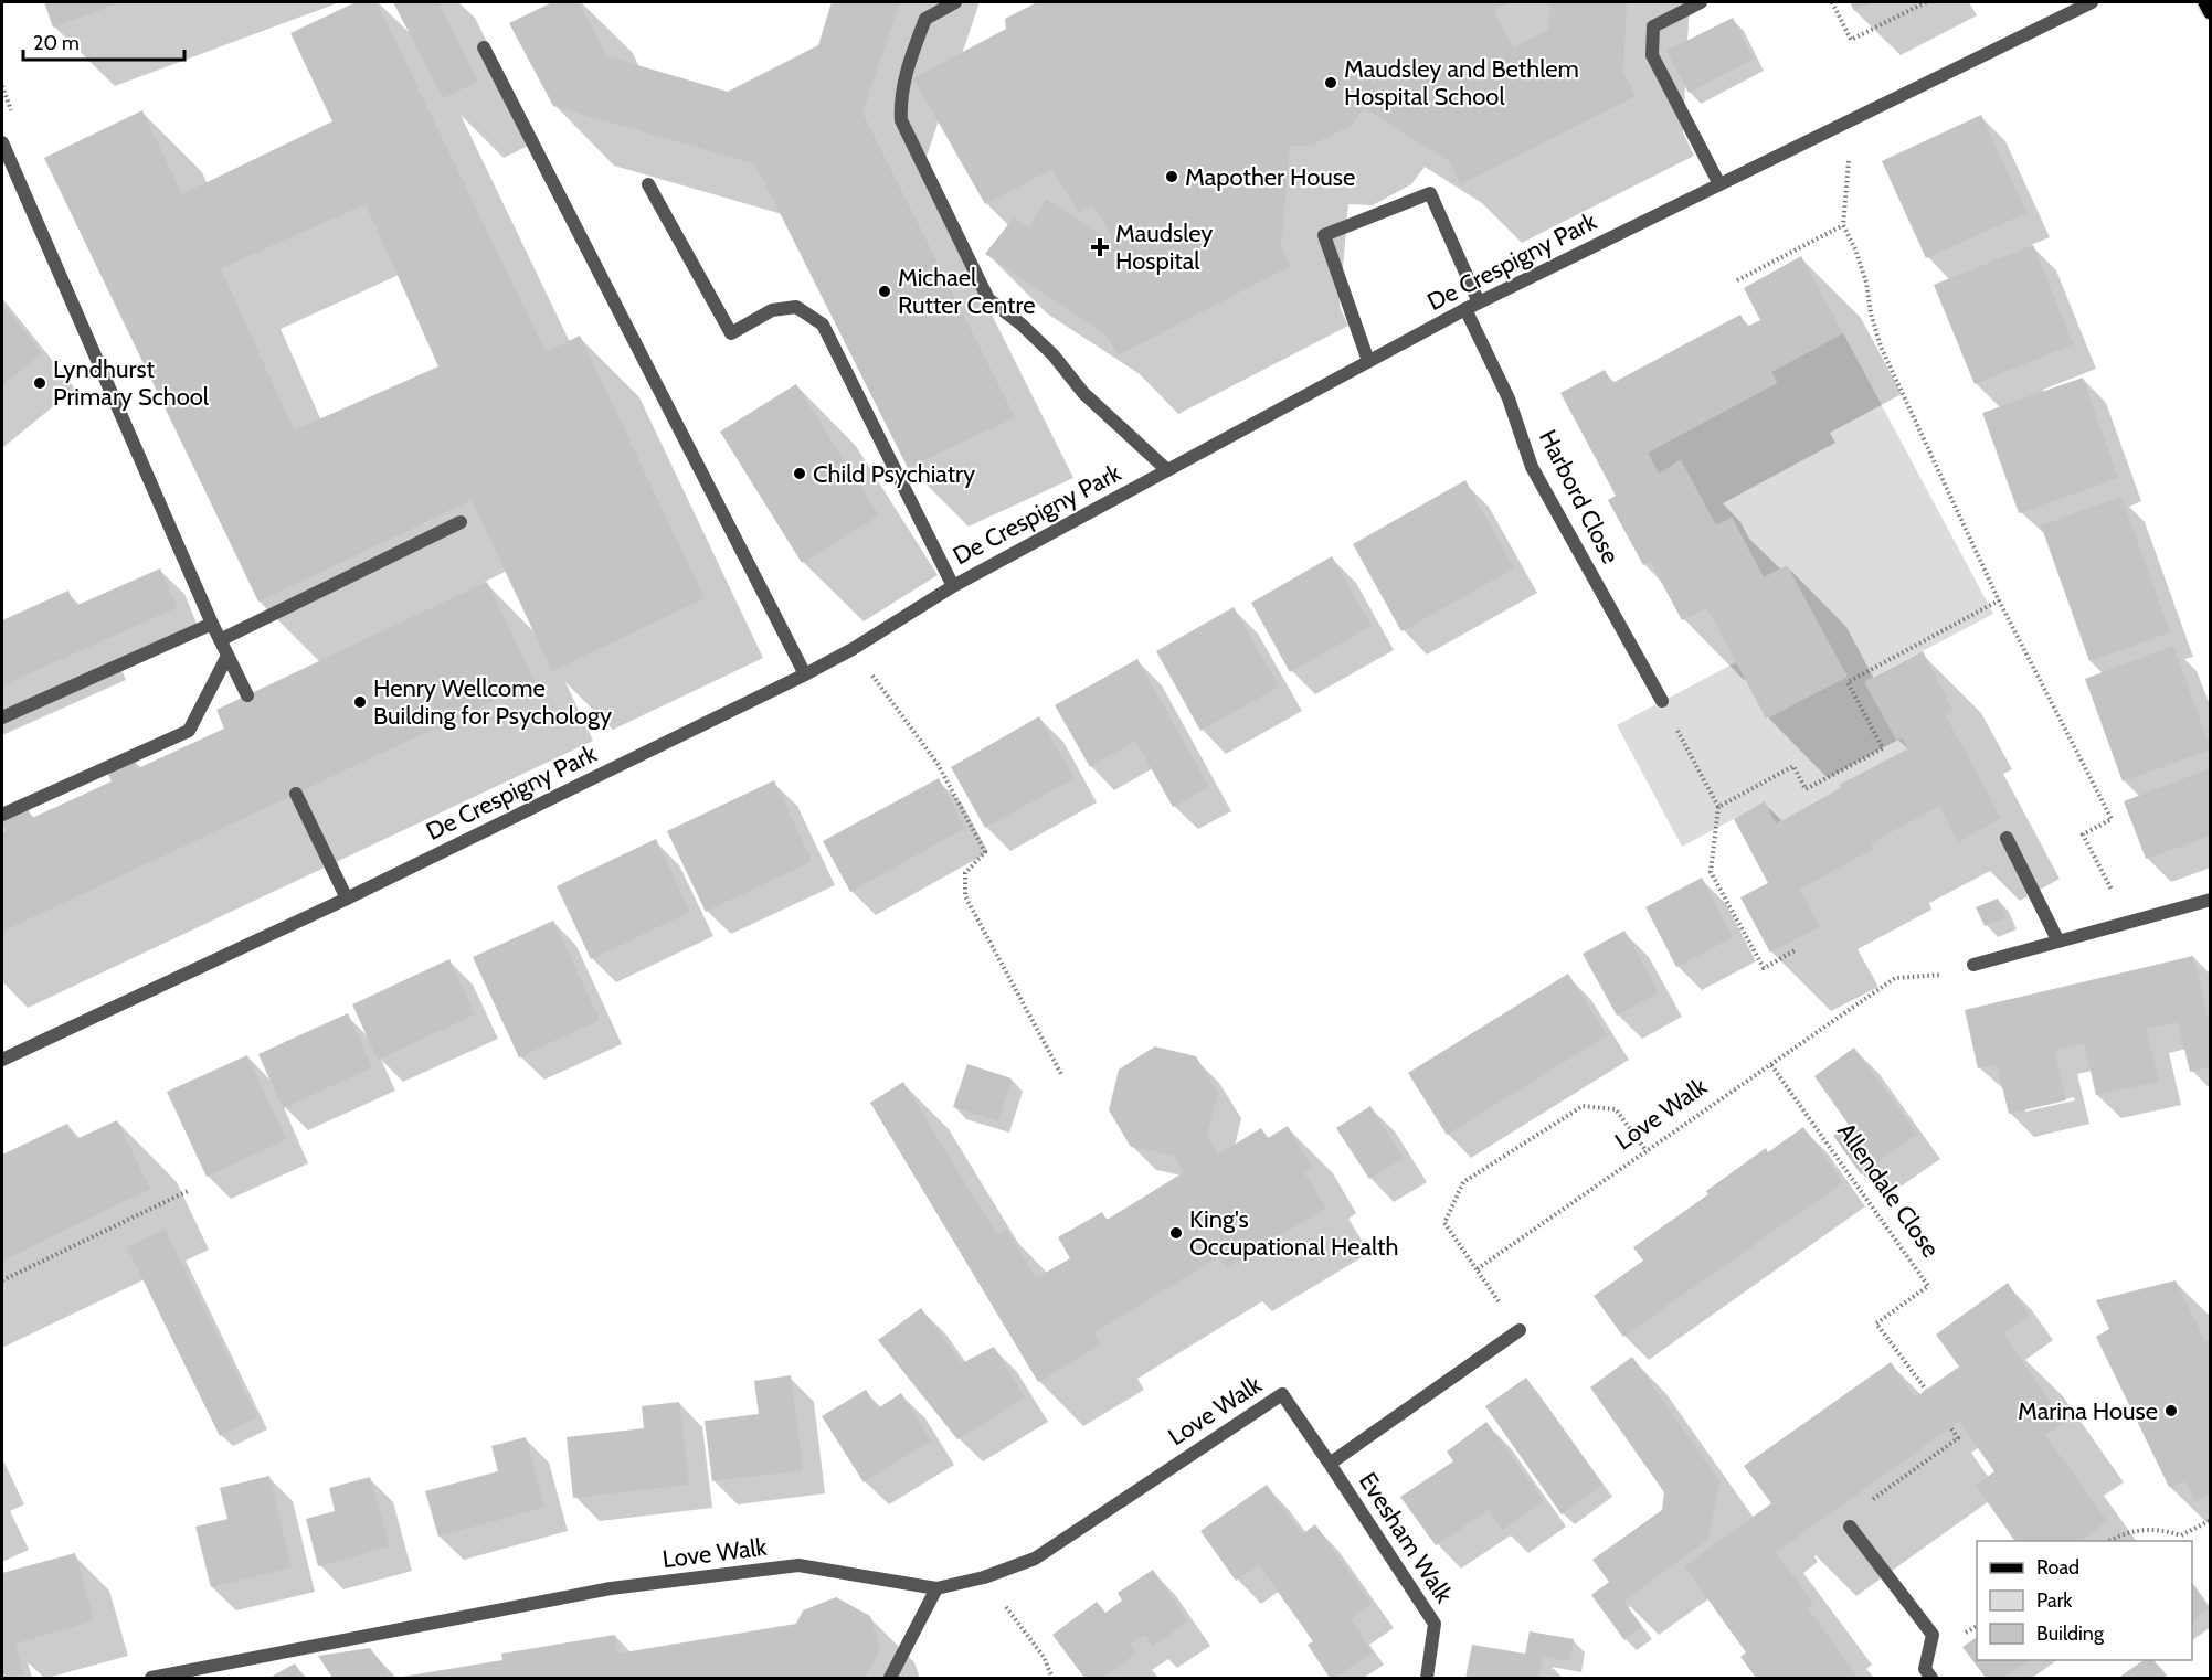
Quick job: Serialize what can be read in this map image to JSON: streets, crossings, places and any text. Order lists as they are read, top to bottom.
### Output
{
  "streets": {
    "street": [
      "De Crespigny Park",
      "Harbord Close",
      "Love Walk",
      "Evesham Walk"
    ],
    "path": ["Allendale Close"]
  },
  "crossings": [
    ["De Crespigny Park", "Harbord Close"],
    ["Love Walk", "Allendale Close"],
    ["Love Walk", "Evesham Walk"]
  ],
  "places": {
    "other": [
      "Maudsley and Bethlem Hospital School",
      "Mapother House",
      "Michael Rutter Centre",
      "Lyndhurst Primary School",
      "Child Psychiatry",
      "Henry Wellcome Building for Psychology",
      "King's Occupational Health",
      "Marina House"
    ],
    "health": ["Maudsley Hospital"]
  },
  "legend": ["Road", "Park", "Building"],
  "scale_bar": "20 m"
}
